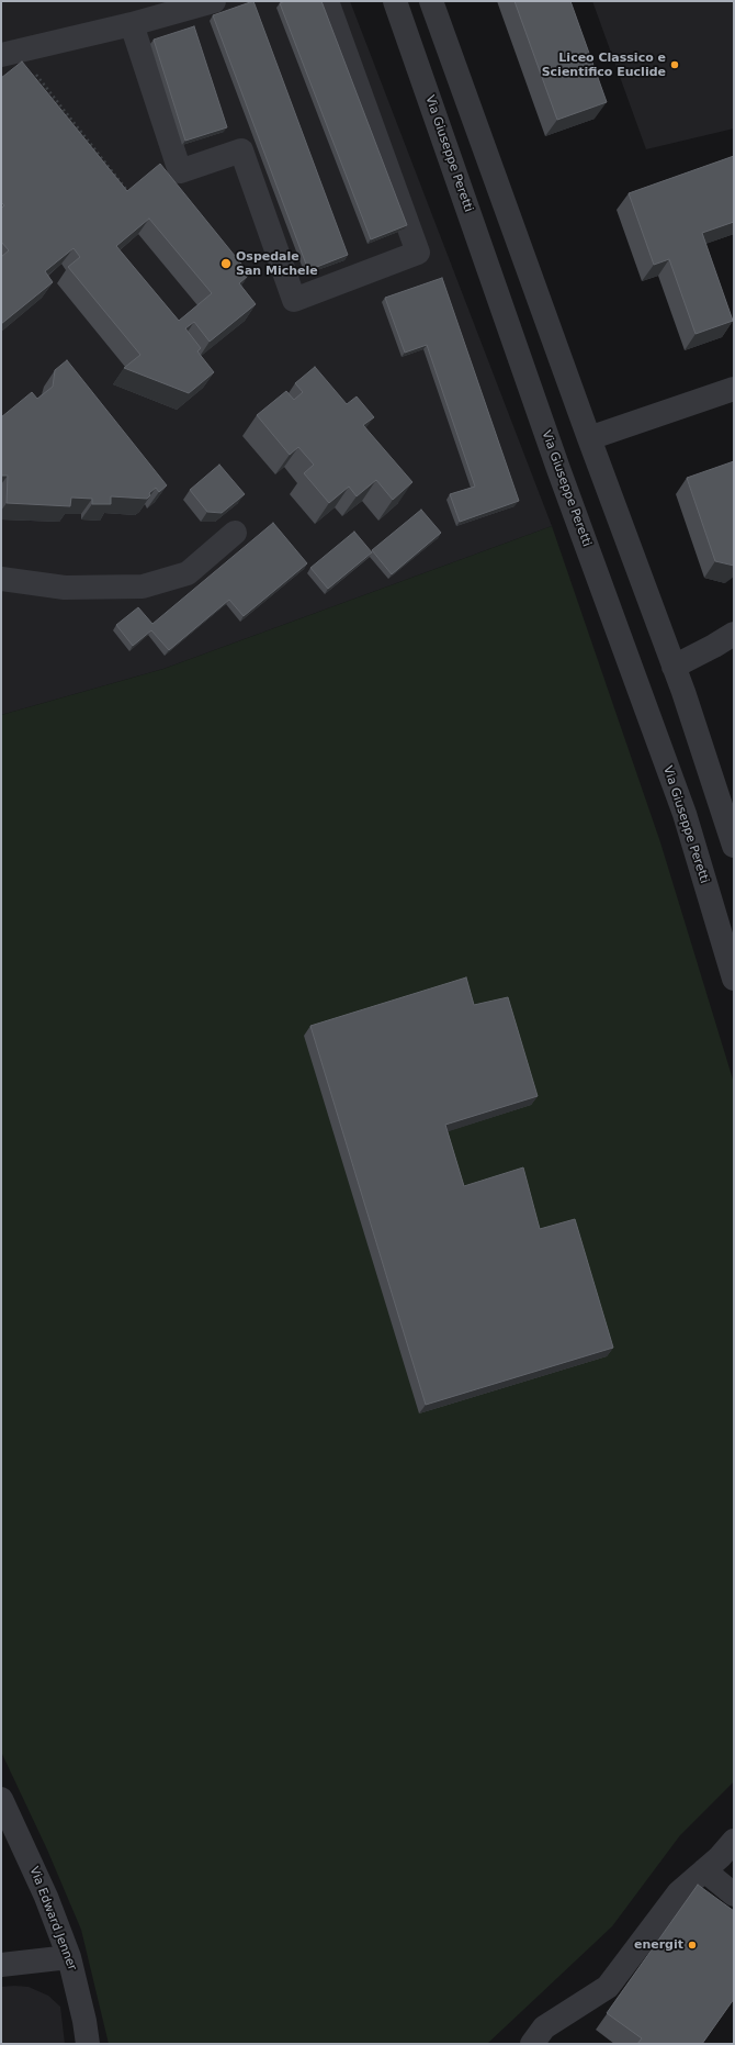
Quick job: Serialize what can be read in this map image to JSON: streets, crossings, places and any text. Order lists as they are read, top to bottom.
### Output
{
  "streets": {
    "street": ["Via Giuseppe Peretti", "Via Edward Jenner"]
  },
  "places": ["Liceo Classico e Scientifico Euclide", "Ospedale San Michele", "energit"]
}
